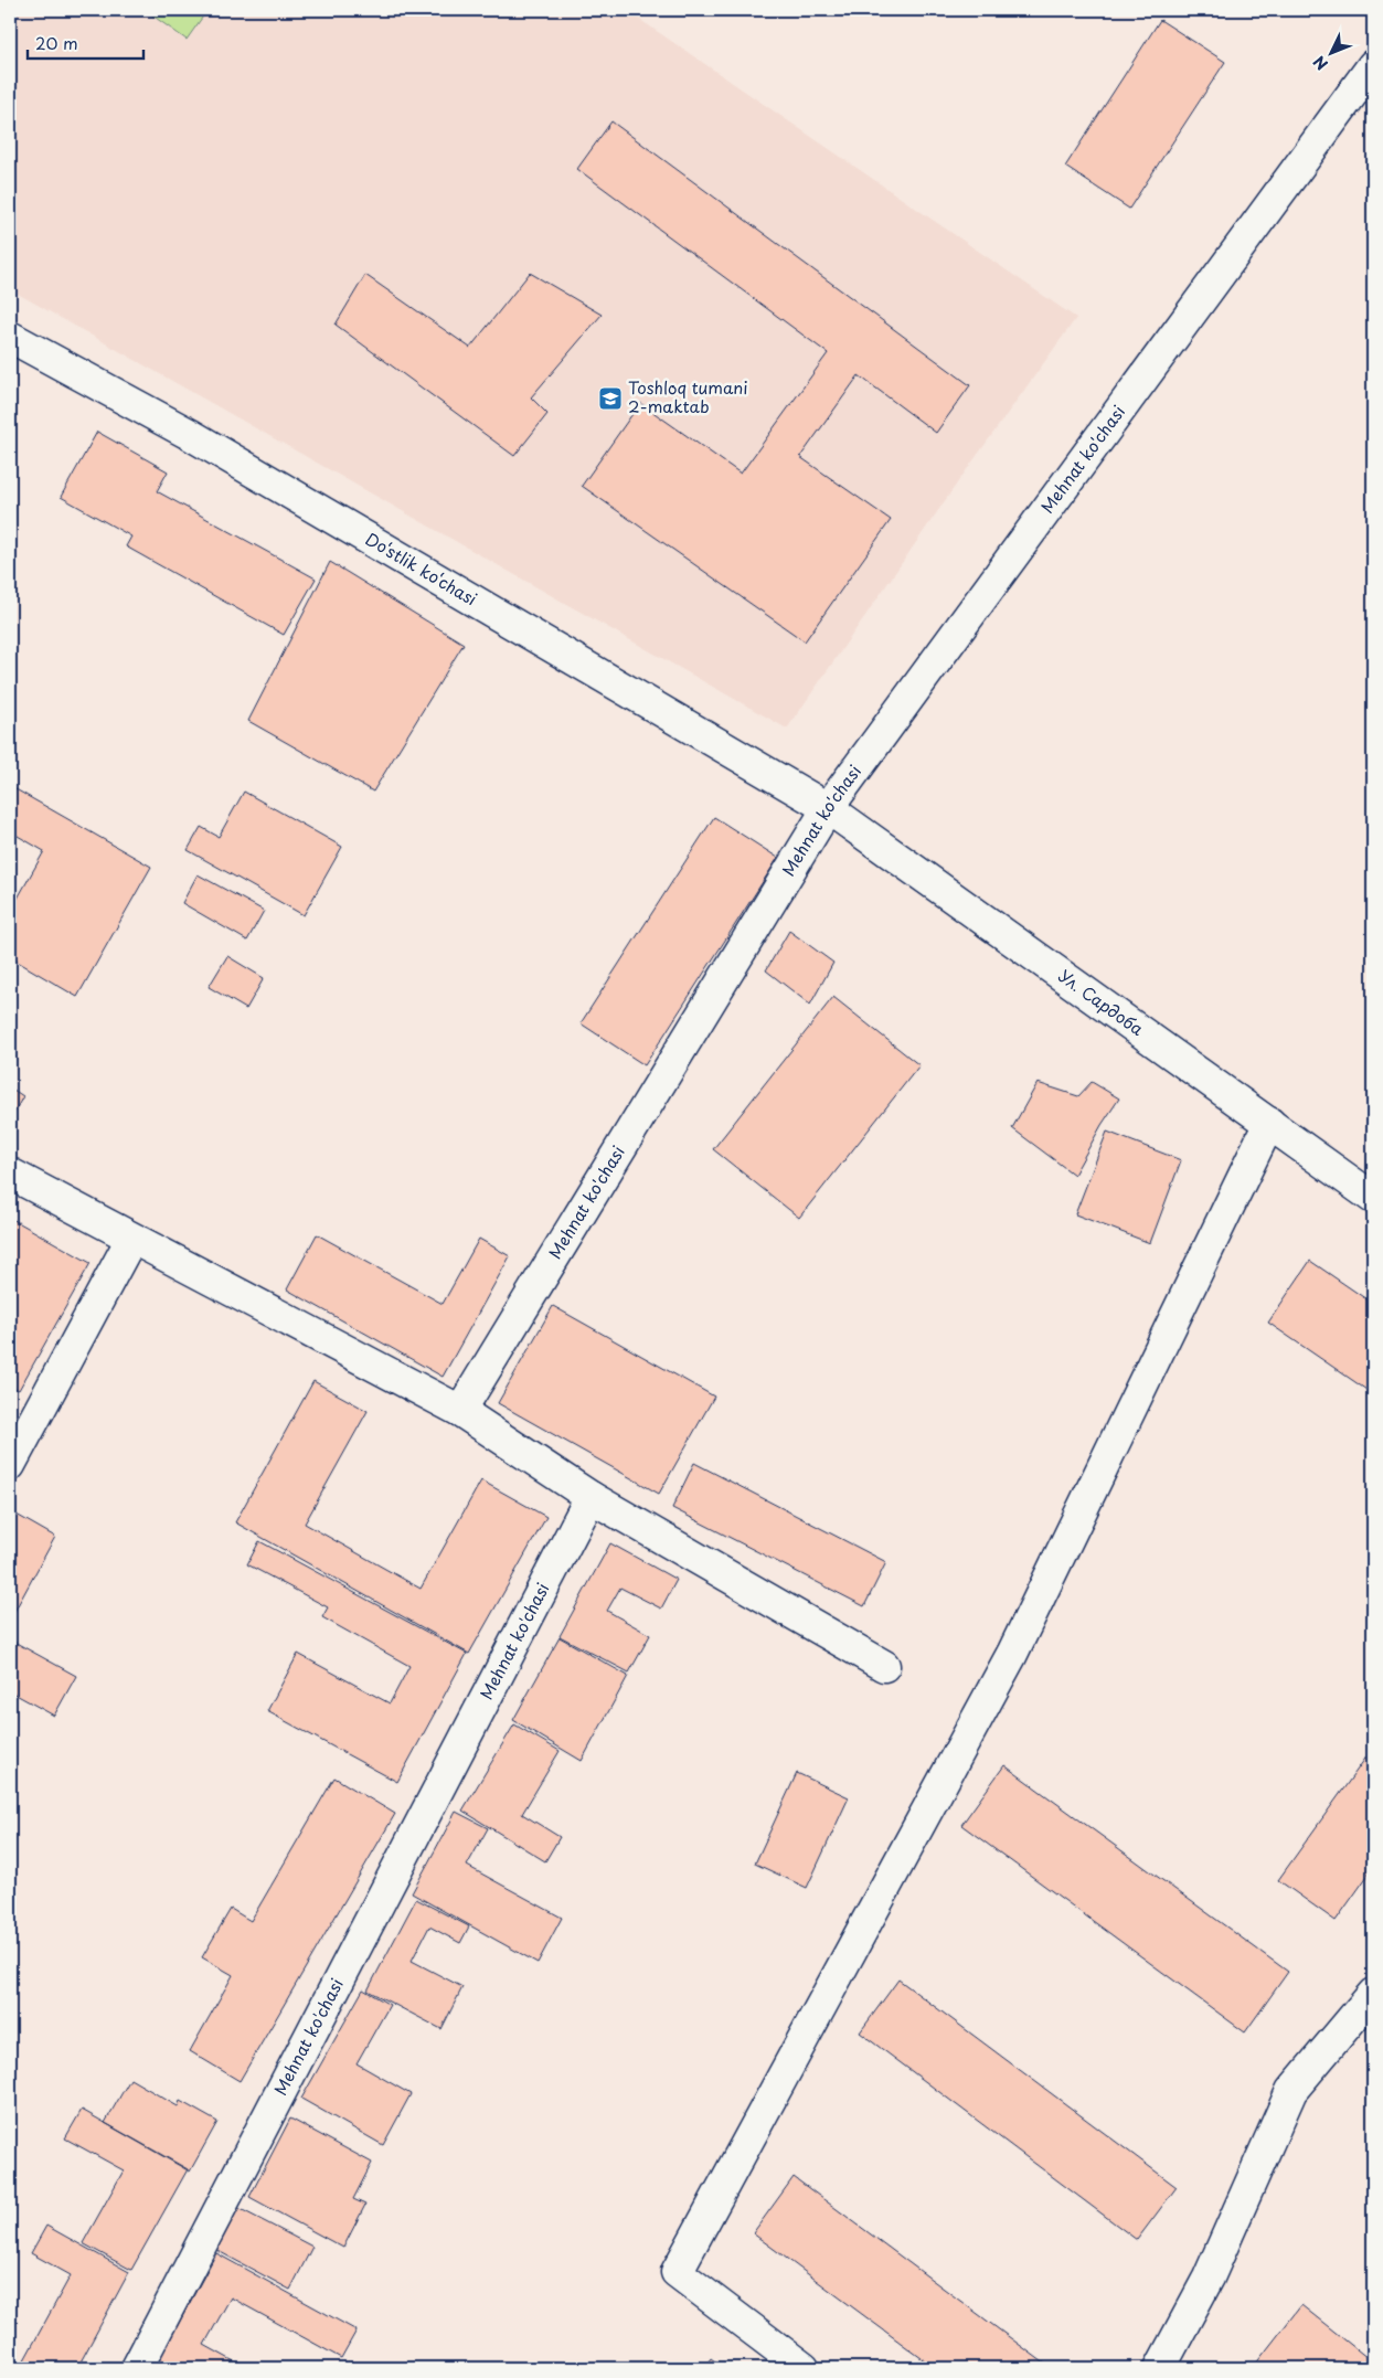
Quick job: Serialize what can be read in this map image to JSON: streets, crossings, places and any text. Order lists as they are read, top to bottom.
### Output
{
  "streets": {
    "street": ["Mehnat ko'chasi", "Do‘stlik ko‘chasi", "Ул. Сардоба"]
  },
  "crossings": [
    ["Mehnat ko'chasi", "Do‘stlik ko‘chasi"],
    ["Mehnat ko'chasi", "Ул. Сардоба"],
    ["Do‘stlik ko‘chasi", "Ул. Сардоба"]
  ],
  "places": {
    "school or university": ["Toshloq tumani 2-maktab"]
  },
  "scale_bar": "20 m",
  "north": "bottom left"
}
